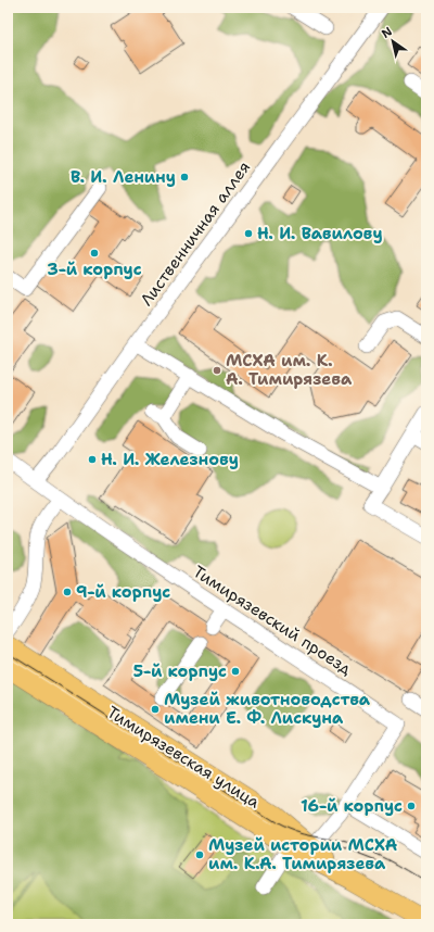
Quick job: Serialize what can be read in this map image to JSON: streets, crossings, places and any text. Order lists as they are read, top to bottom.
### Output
{
  "streets": {
    "main road": ["Тимирязевская улица"],
    "street": ["Лиственничная аллея", "Тимирязевский проезд"]
  },
  "crossings": [
    ["Лиственничная аллея", "Тимирязевский проезд"],
    ["Тимирязевский проезд", "Тимирязевская улица"]
  ],
  "places": [
    "В. И. Ленину",
    "Н. И. Вавилову",
    "3-й корпус",
    "МСХА им. К. А. Тимирязева",
    "Н. И. Железнову",
    "9-й корпус",
    "5-й корпус",
    "Музей животноводства имени Е. Ф. Лискуна",
    "16-й корпус",
    "Музей истории МСХА им. К.А. Тимирязева"
  ],
  "north": "top left"
}
